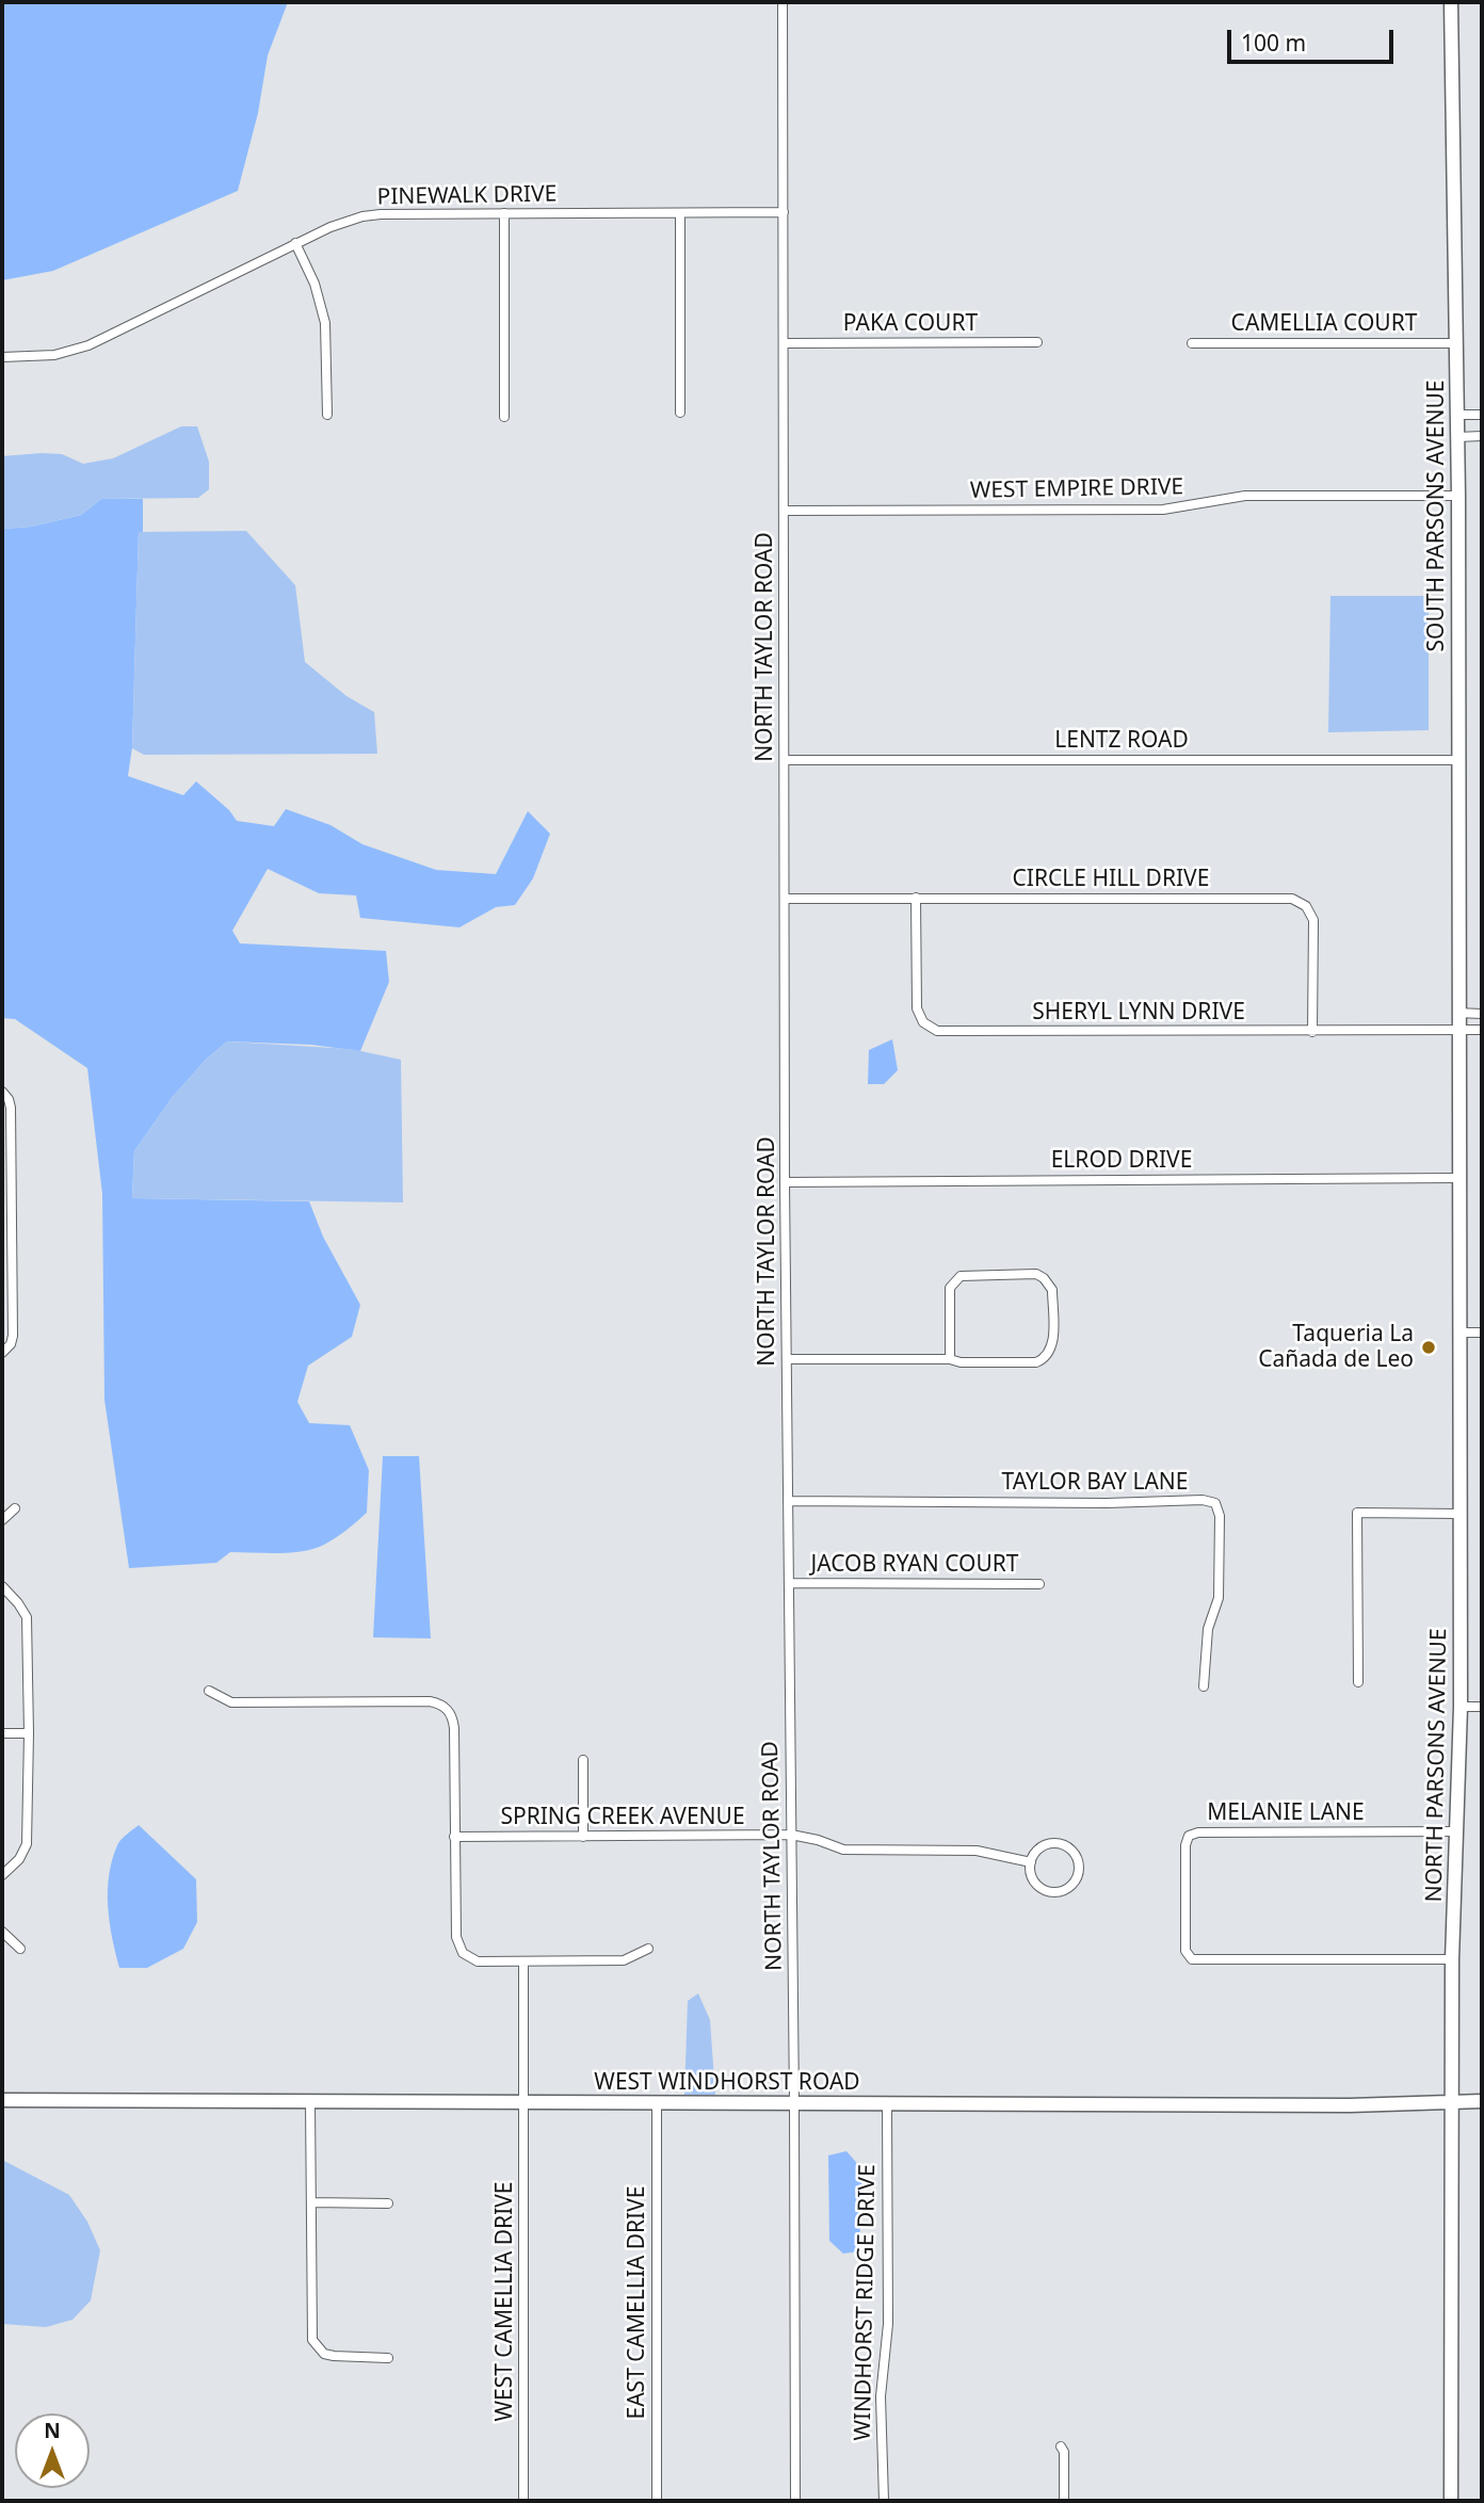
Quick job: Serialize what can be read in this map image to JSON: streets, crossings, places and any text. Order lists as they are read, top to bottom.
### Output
{
  "streets": {
    "main road": ["SOUTH PARSONS AVENUE", "NORTH PARSONS AVENUE", "WEST WINDHORST ROAD"],
    "street": [
      "PINEWALK DRIVE",
      "PAKA COURT",
      "CAMELLIA COURT",
      "WEST EMPIRE DRIVE",
      "NORTH TAYLOR ROAD",
      "LENTZ ROAD",
      "CIRCLE HILL DRIVE",
      "SHERYL LYNN DRIVE",
      "ELROD DRIVE",
      "TAYLOR BAY LANE",
      "JACOB RYAN COURT",
      "MELANIE LANE",
      "SPRING CREEK AVENUE",
      "WEST CAMELLIA DRIVE",
      "EAST CAMELLIA DRIVE",
      "WINDHORST RIDGE DRIVE"
    ]
  },
  "crossings": [
    ["PINEWALK DRIVE", "NORTH TAYLOR ROAD"],
    ["PAKA COURT", "NORTH TAYLOR ROAD"],
    ["CAMELLIA COURT", "SOUTH PARSONS AVENUE"],
    ["WEST EMPIRE DRIVE", "SOUTH PARSONS AVENUE"],
    ["WEST EMPIRE DRIVE", "NORTH TAYLOR ROAD"],
    ["SOUTH PARSONS AVENUE", "LENTZ ROAD"],
    ["SOUTH PARSONS AVENUE", "SHERYL LYNN DRIVE"],
    ["SOUTH PARSONS AVENUE", "NORTH PARSONS AVENUE"],
    ["NORTH TAYLOR ROAD", "LENTZ ROAD"],
    ["NORTH TAYLOR ROAD", "CIRCLE HILL DRIVE"],
    ["NORTH TAYLOR ROAD", "ELROD DRIVE"],
    ["NORTH TAYLOR ROAD", "TAYLOR BAY LANE"],
    ["NORTH TAYLOR ROAD", "JACOB RYAN COURT"],
    ["NORTH TAYLOR ROAD", "SPRING CREEK AVENUE"],
    ["NORTH TAYLOR ROAD", "WEST WINDHORST ROAD"],
    ["CIRCLE HILL DRIVE", "SHERYL LYNN DRIVE"],
    ["SHERYL LYNN DRIVE", "NORTH PARSONS AVENUE"],
    ["ELROD DRIVE", "NORTH PARSONS AVENUE"],
    ["NORTH PARSONS AVENUE", "MELANIE LANE"],
    ["NORTH PARSONS AVENUE", "WEST WINDHORST ROAD"],
    ["WEST WINDHORST ROAD", "WEST CAMELLIA DRIVE"],
    ["WEST WINDHORST ROAD", "EAST CAMELLIA DRIVE"],
    ["WEST WINDHORST ROAD", "WINDHORST RIDGE DRIVE"]
  ],
  "places": ["Taqueria La Cañada de Leo"],
  "scale_bar": "100 m",
  "north": "top"
}
